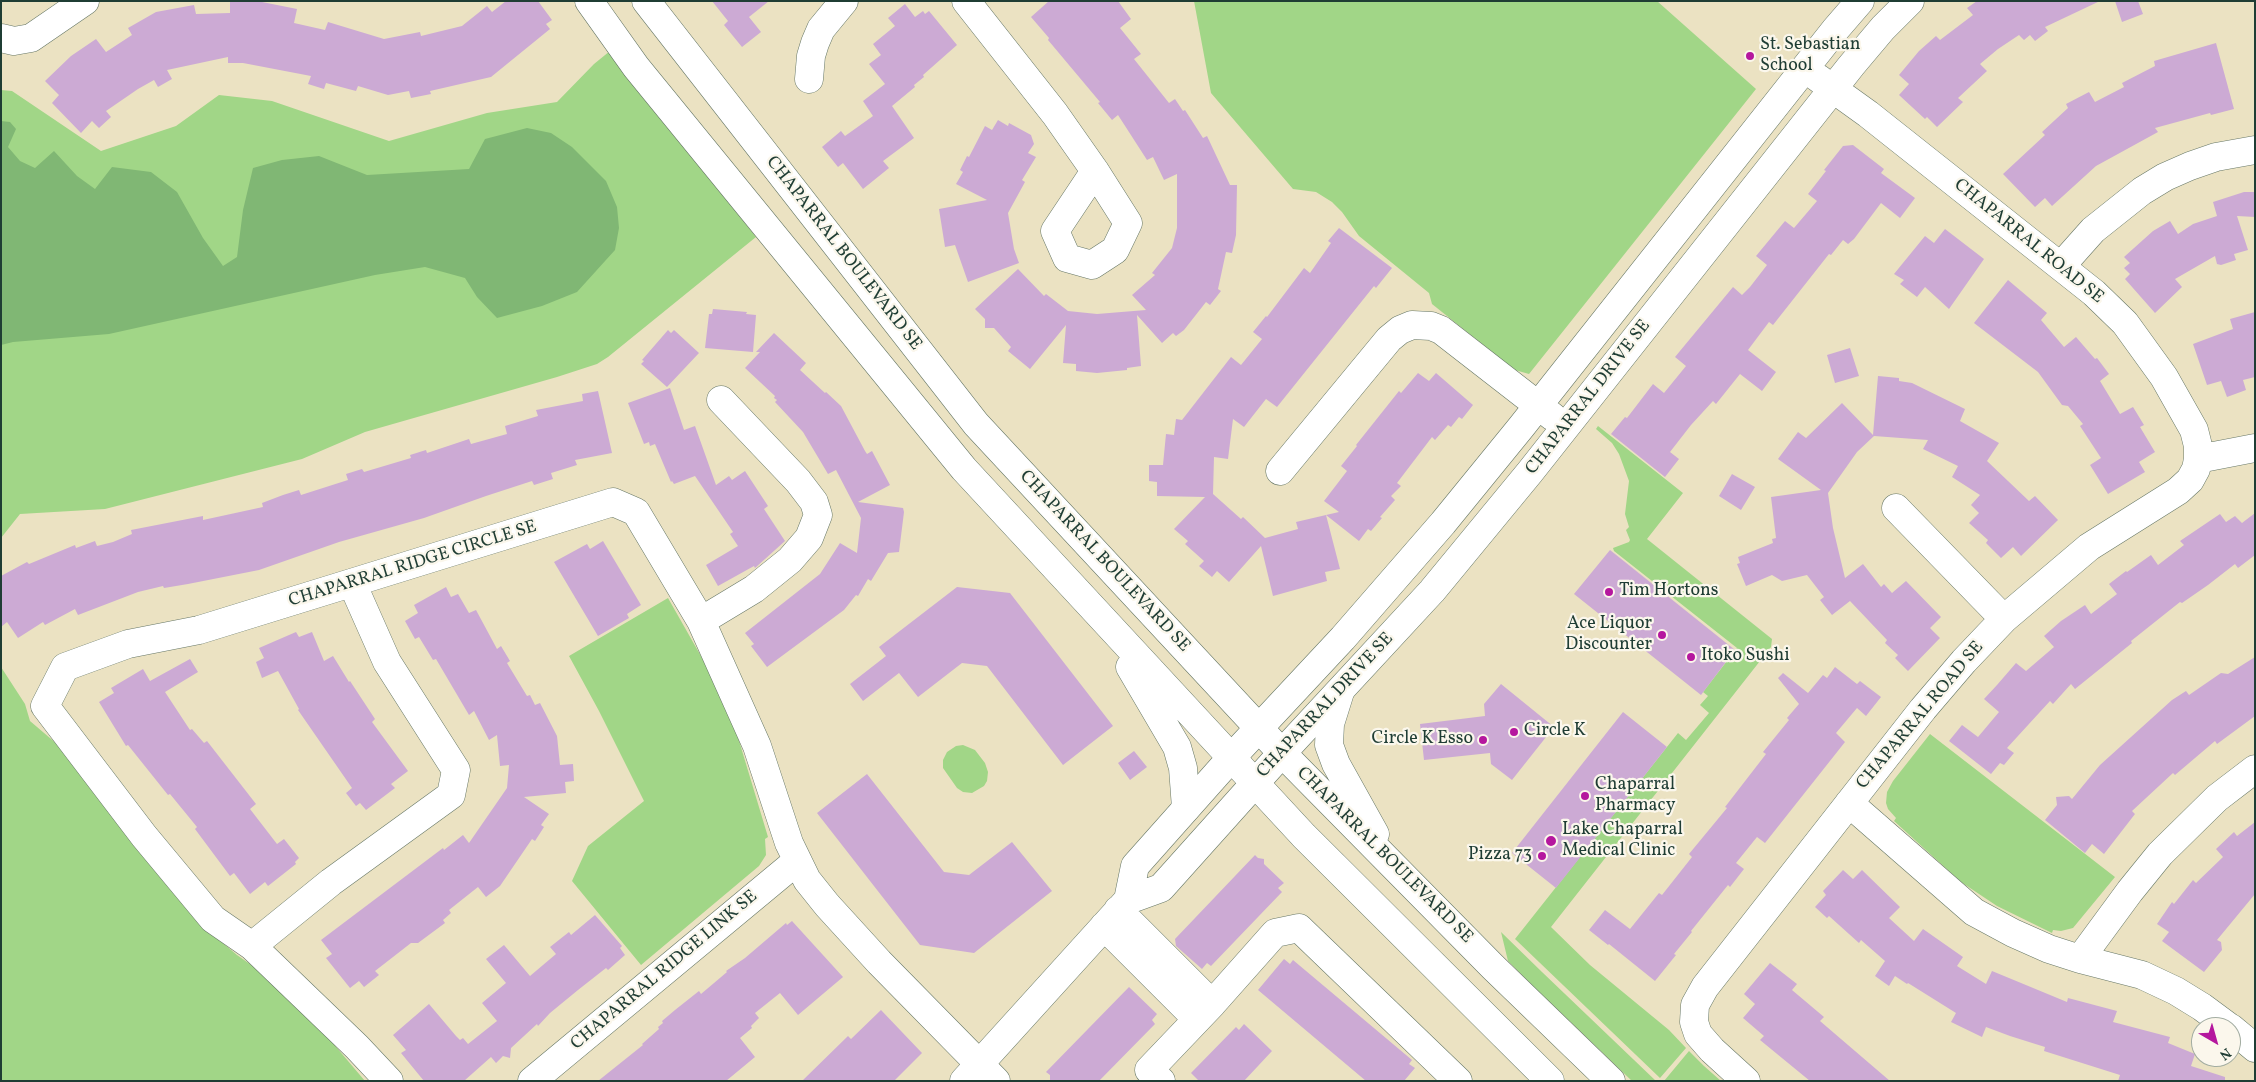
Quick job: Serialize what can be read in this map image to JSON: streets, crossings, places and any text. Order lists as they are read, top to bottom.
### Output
{
  "streets": {
    "street": [
      "CHAPARRAL ROAD SE",
      "CHAPARRAL BOULEVARD SE",
      "CHAPARRAL DRIVE SE",
      "CHAPARRAL RIDGE CIRCLE SE",
      "CHAPARRAL RIDGE LINK SE"
    ]
  },
  "crossings": [
    ["CHAPARRAL ROAD SE", "CHAPARRAL DRIVE SE"],
    ["CHAPARRAL BOULEVARD SE", "CHAPARRAL DRIVE SE"],
    ["CHAPARRAL RIDGE CIRCLE SE", "CHAPARRAL RIDGE LINK SE"]
  ],
  "places": [
    "St. Sebastian School",
    "Tim Hortons",
    "Ace Liquor Discounter",
    "Itoko Sushi",
    "Circle K",
    "Circle K Esso",
    "Chaparral Pharmacy",
    "Lake Chaparral Medical Clinic",
    "Pizza 73"
  ],
  "north": "bottom right"
}
